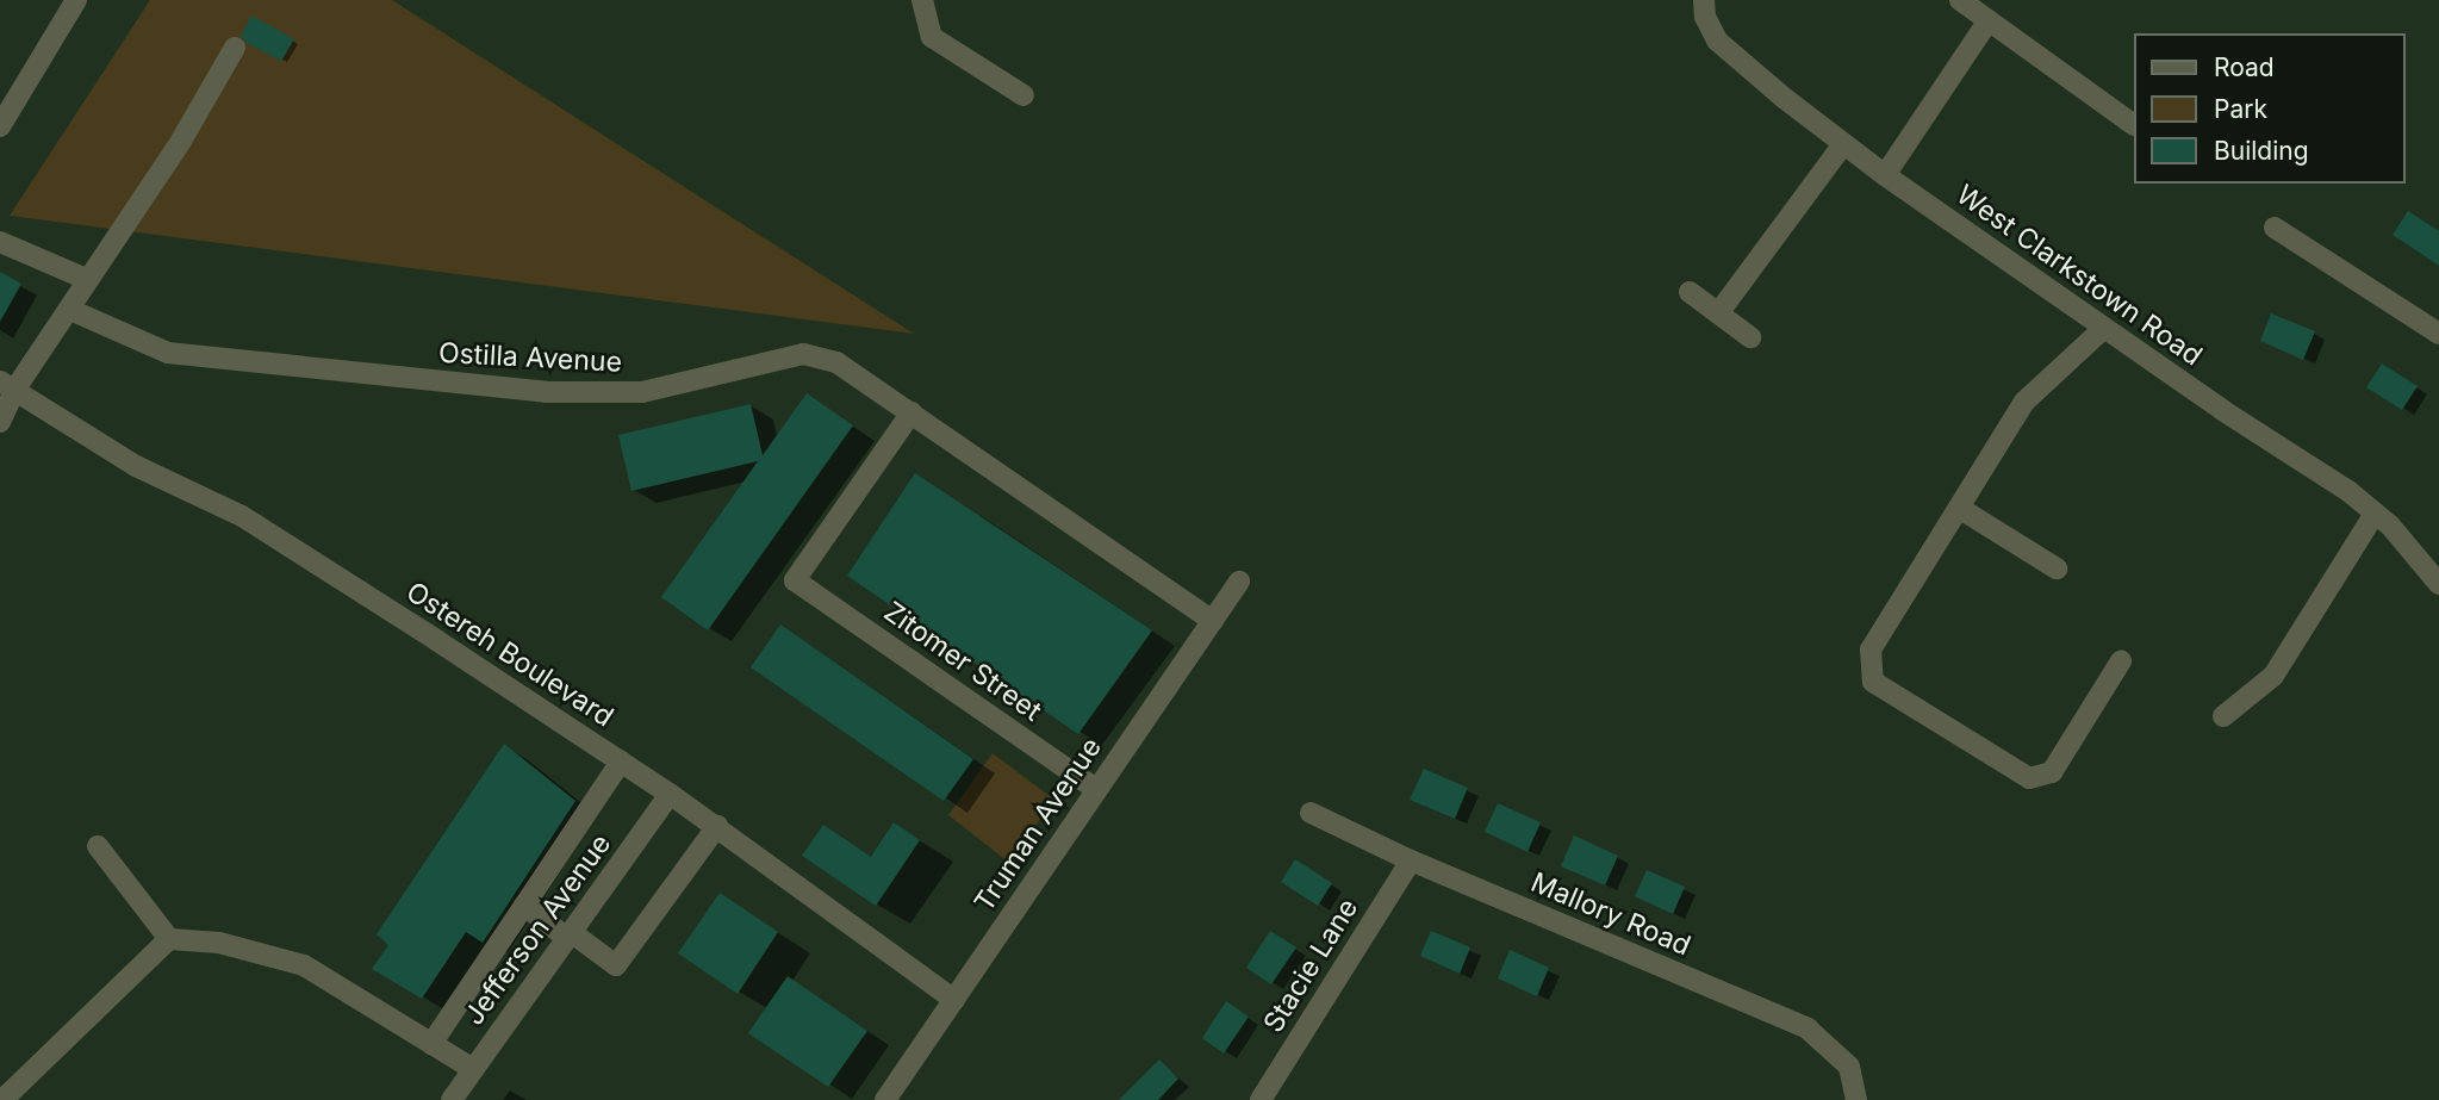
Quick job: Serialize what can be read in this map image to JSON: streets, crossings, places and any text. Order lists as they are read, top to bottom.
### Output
{
  "streets": {
    "street": [
      "West Clarkstown Road",
      "Ostilla Avenue",
      "Ostereh Boulevard",
      "Zitomer Street",
      "Truman Avenue",
      "Mallory Road",
      "Jefferson Avenue",
      "Stacie Lane"
    ]
  },
  "crossings": [
    ["Ostilla Avenue", "Zitomer Street"],
    ["Ostilla Avenue", "Truman Avenue"],
    ["Ostereh Boulevard", "Truman Avenue"],
    ["Ostereh Boulevard", "Jefferson Avenue"],
    ["Zitomer Street", "Truman Avenue"],
    ["Mallory Road", "Stacie Lane"]
  ],
  "legend": ["Road", "Park", "Building"]
}
